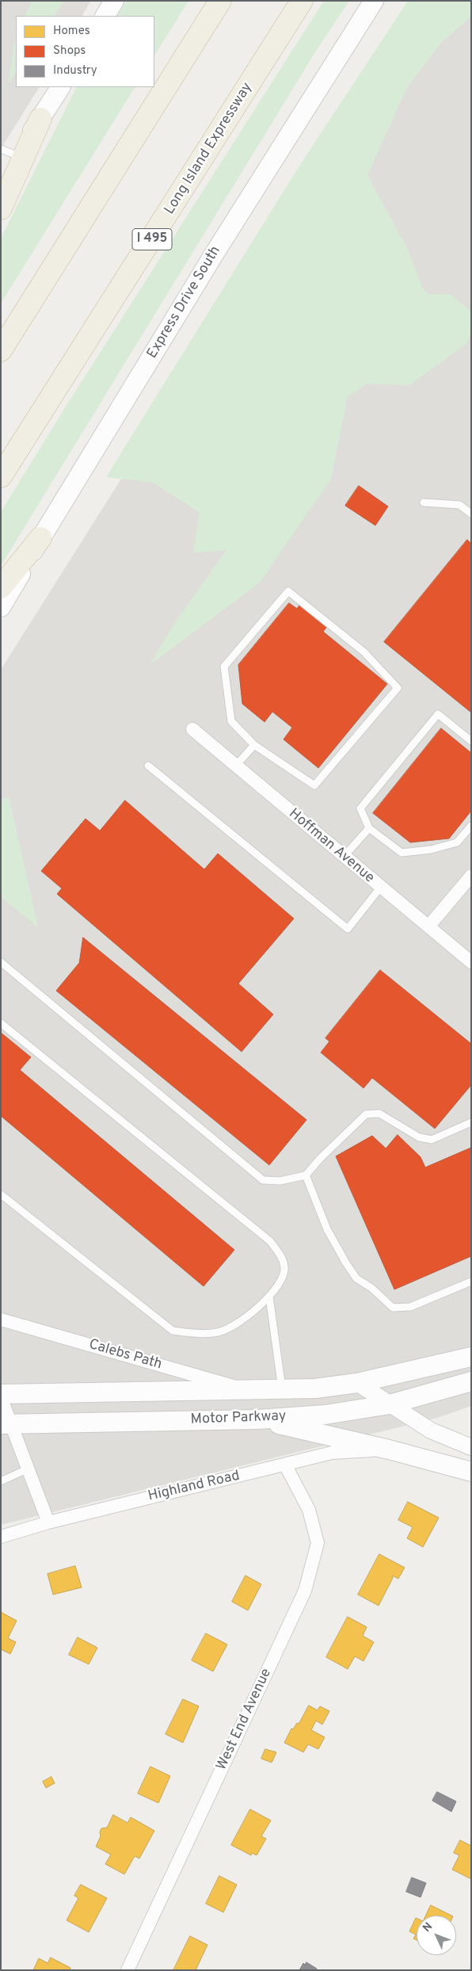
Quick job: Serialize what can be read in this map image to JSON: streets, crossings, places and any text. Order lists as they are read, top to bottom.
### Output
{
  "streets": {
    "highway": ["Long Island Expressway", "I 495"],
    "main road": ["Express Drive South", "Motor Parkway"],
    "street": [
      "Hoffman Avenue",
      "Calebs Path",
      "Highland Road",
      "West End Avenue"
    ]
  },
  "crossings": [
    ["Calebs Path", "Motor Parkway"],
    ["Highland Road", "West End Avenue"]
  ],
  "legend": ["Homes", "Shops", "Industry"],
  "north": "top left"
}
